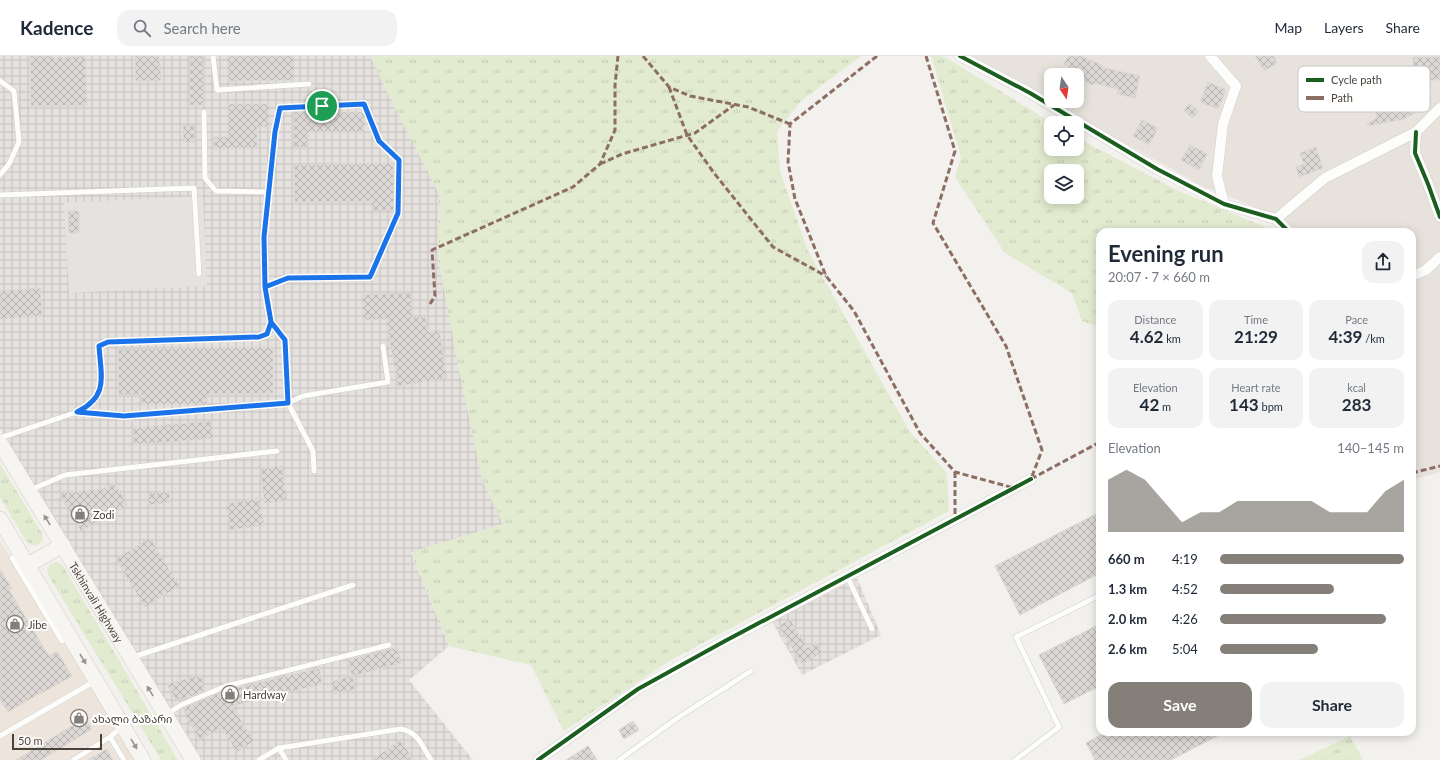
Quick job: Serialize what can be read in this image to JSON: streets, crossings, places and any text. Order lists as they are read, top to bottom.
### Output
{
  "streets": {
    "main road": ["Tskhinvali Highway"]
  },
  "places": {
    "shop": [
      "Zodi",
      "Jibe",
      "Hardway",
      "ახალი ბაზარი"
    ]
  },
  "legend": ["Cycle path", "Path"],
  "scale_bar": "50 m",
  "north": "bottom",
  "page": {
    "header": "Kadence",
    "search": "Search here",
    "nav": ["Map", "Layers", "Share"],
    "heading": ["Evening run", "20:07 · 7 × 660 m"],
    "stats": [
      ["Distance", "4.62 km"],
      ["Time", "21:29"],
      ["Pace", "4:39 /km"],
      ["Elevation", "42 m"],
      ["Heart rate", "143 bpm"],
      ["kcal", "283"]
    ],
    "chart": ["Elevation", "140–145 m"],
    "list": [
      {
        "name": "660 m",
        "note": "4:19"
      },
      {
        "name": "1.3 km",
        "note": "4:52"
      },
      {
        "name": "2.0 km",
        "note": "4:26"
      },
      {
        "name": "2.6 km",
        "note": "5:04"
      }
    ],
    "buttons": ["Save", "Share"],
    "scale": "50 m"
  }
}
